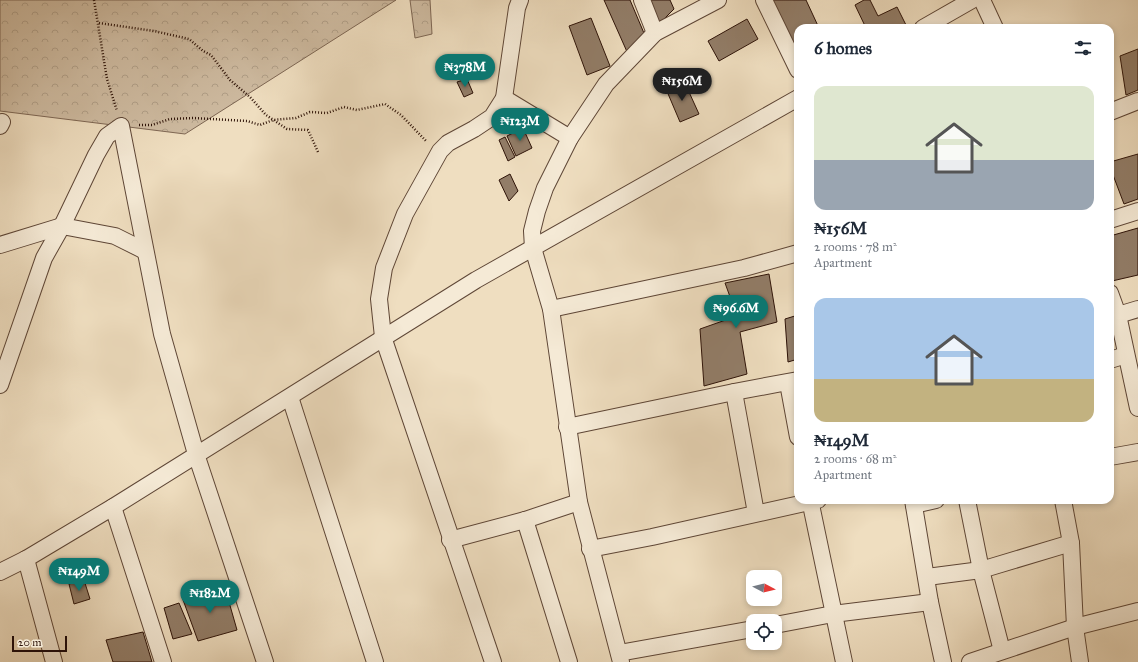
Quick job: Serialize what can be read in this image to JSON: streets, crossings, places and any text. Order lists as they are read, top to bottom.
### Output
{
  "scale_bar": "20 m",
  "north": "right",
  "page": {
    "heading": "6 homes",
    "price": [
      "₦378M",
      "₦156M",
      "₦123M",
      "₦96.6M",
      "₦149M",
      "₦182M"
    ],
    "list": [
      {
        "name": "₦156M",
        "note": "2 rooms · 78 m² · Apartment"
      },
      {
        "name": "₦149M",
        "note": "2 rooms · 68 m² · Apartment"
      }
    ],
    "scale": "20 m"
  }
}
